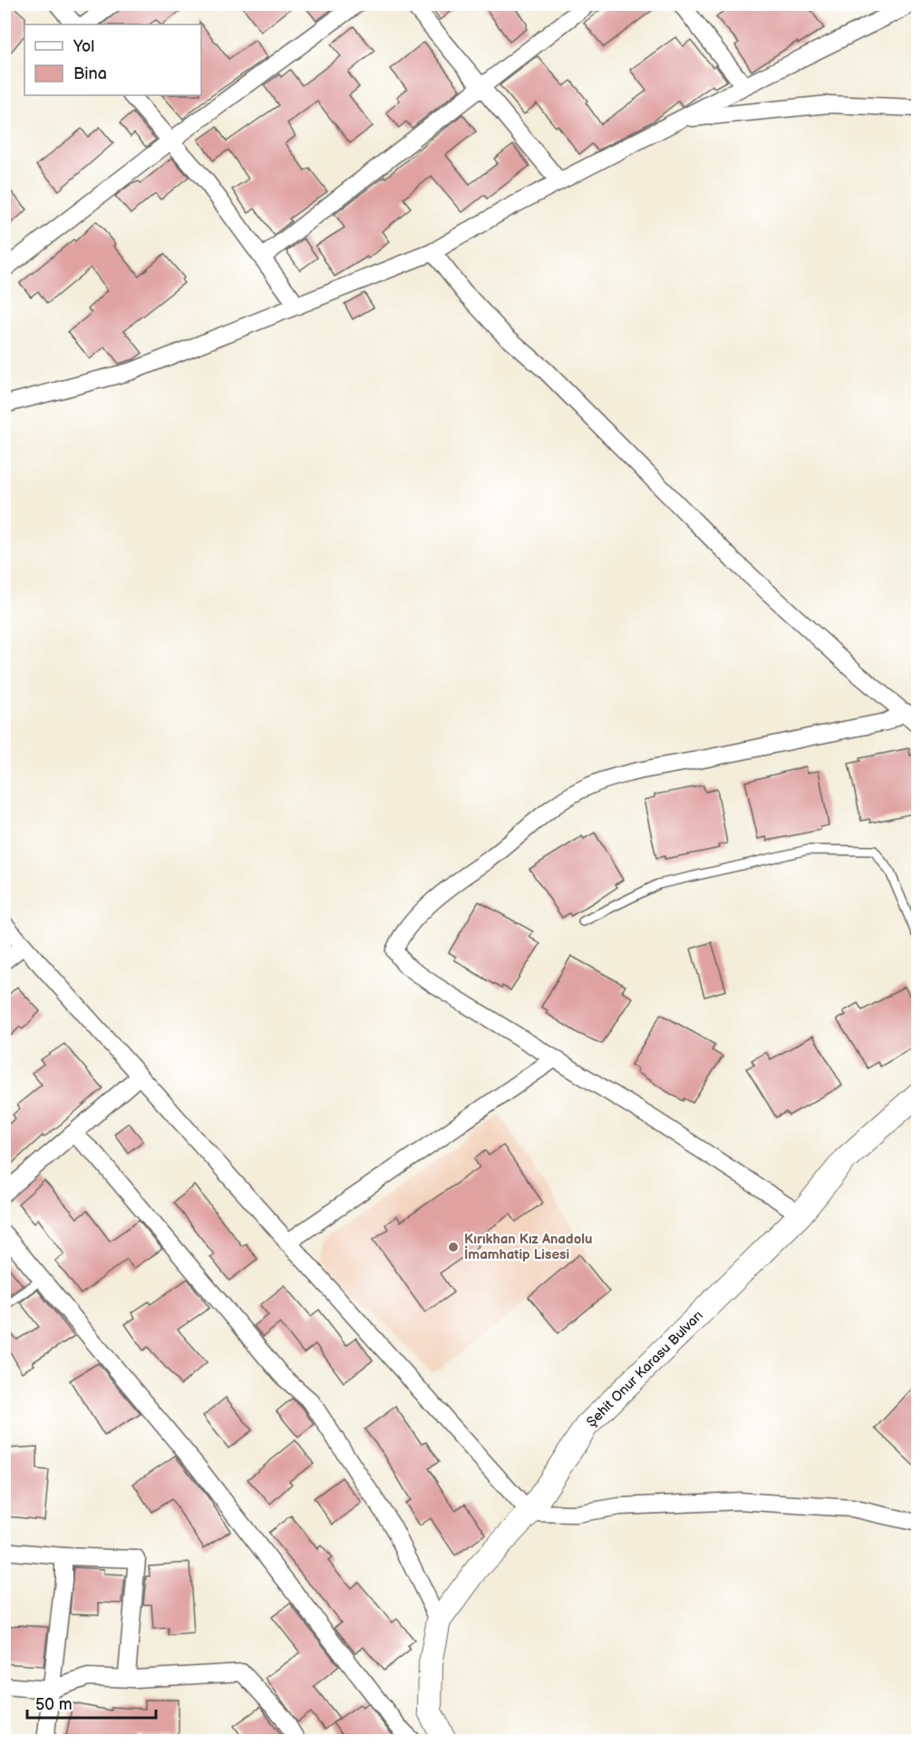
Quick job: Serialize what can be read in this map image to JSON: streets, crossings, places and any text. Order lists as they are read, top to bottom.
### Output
{
  "streets": {
    "street": ["Şehit Onur Karasu Bulvarı"]
  },
  "places": ["Kırıkhan Kız Anadolu İmamhatip Lisesi"],
  "legend": ["Yol", "Bina"],
  "scale_bar": "50 m"
}
